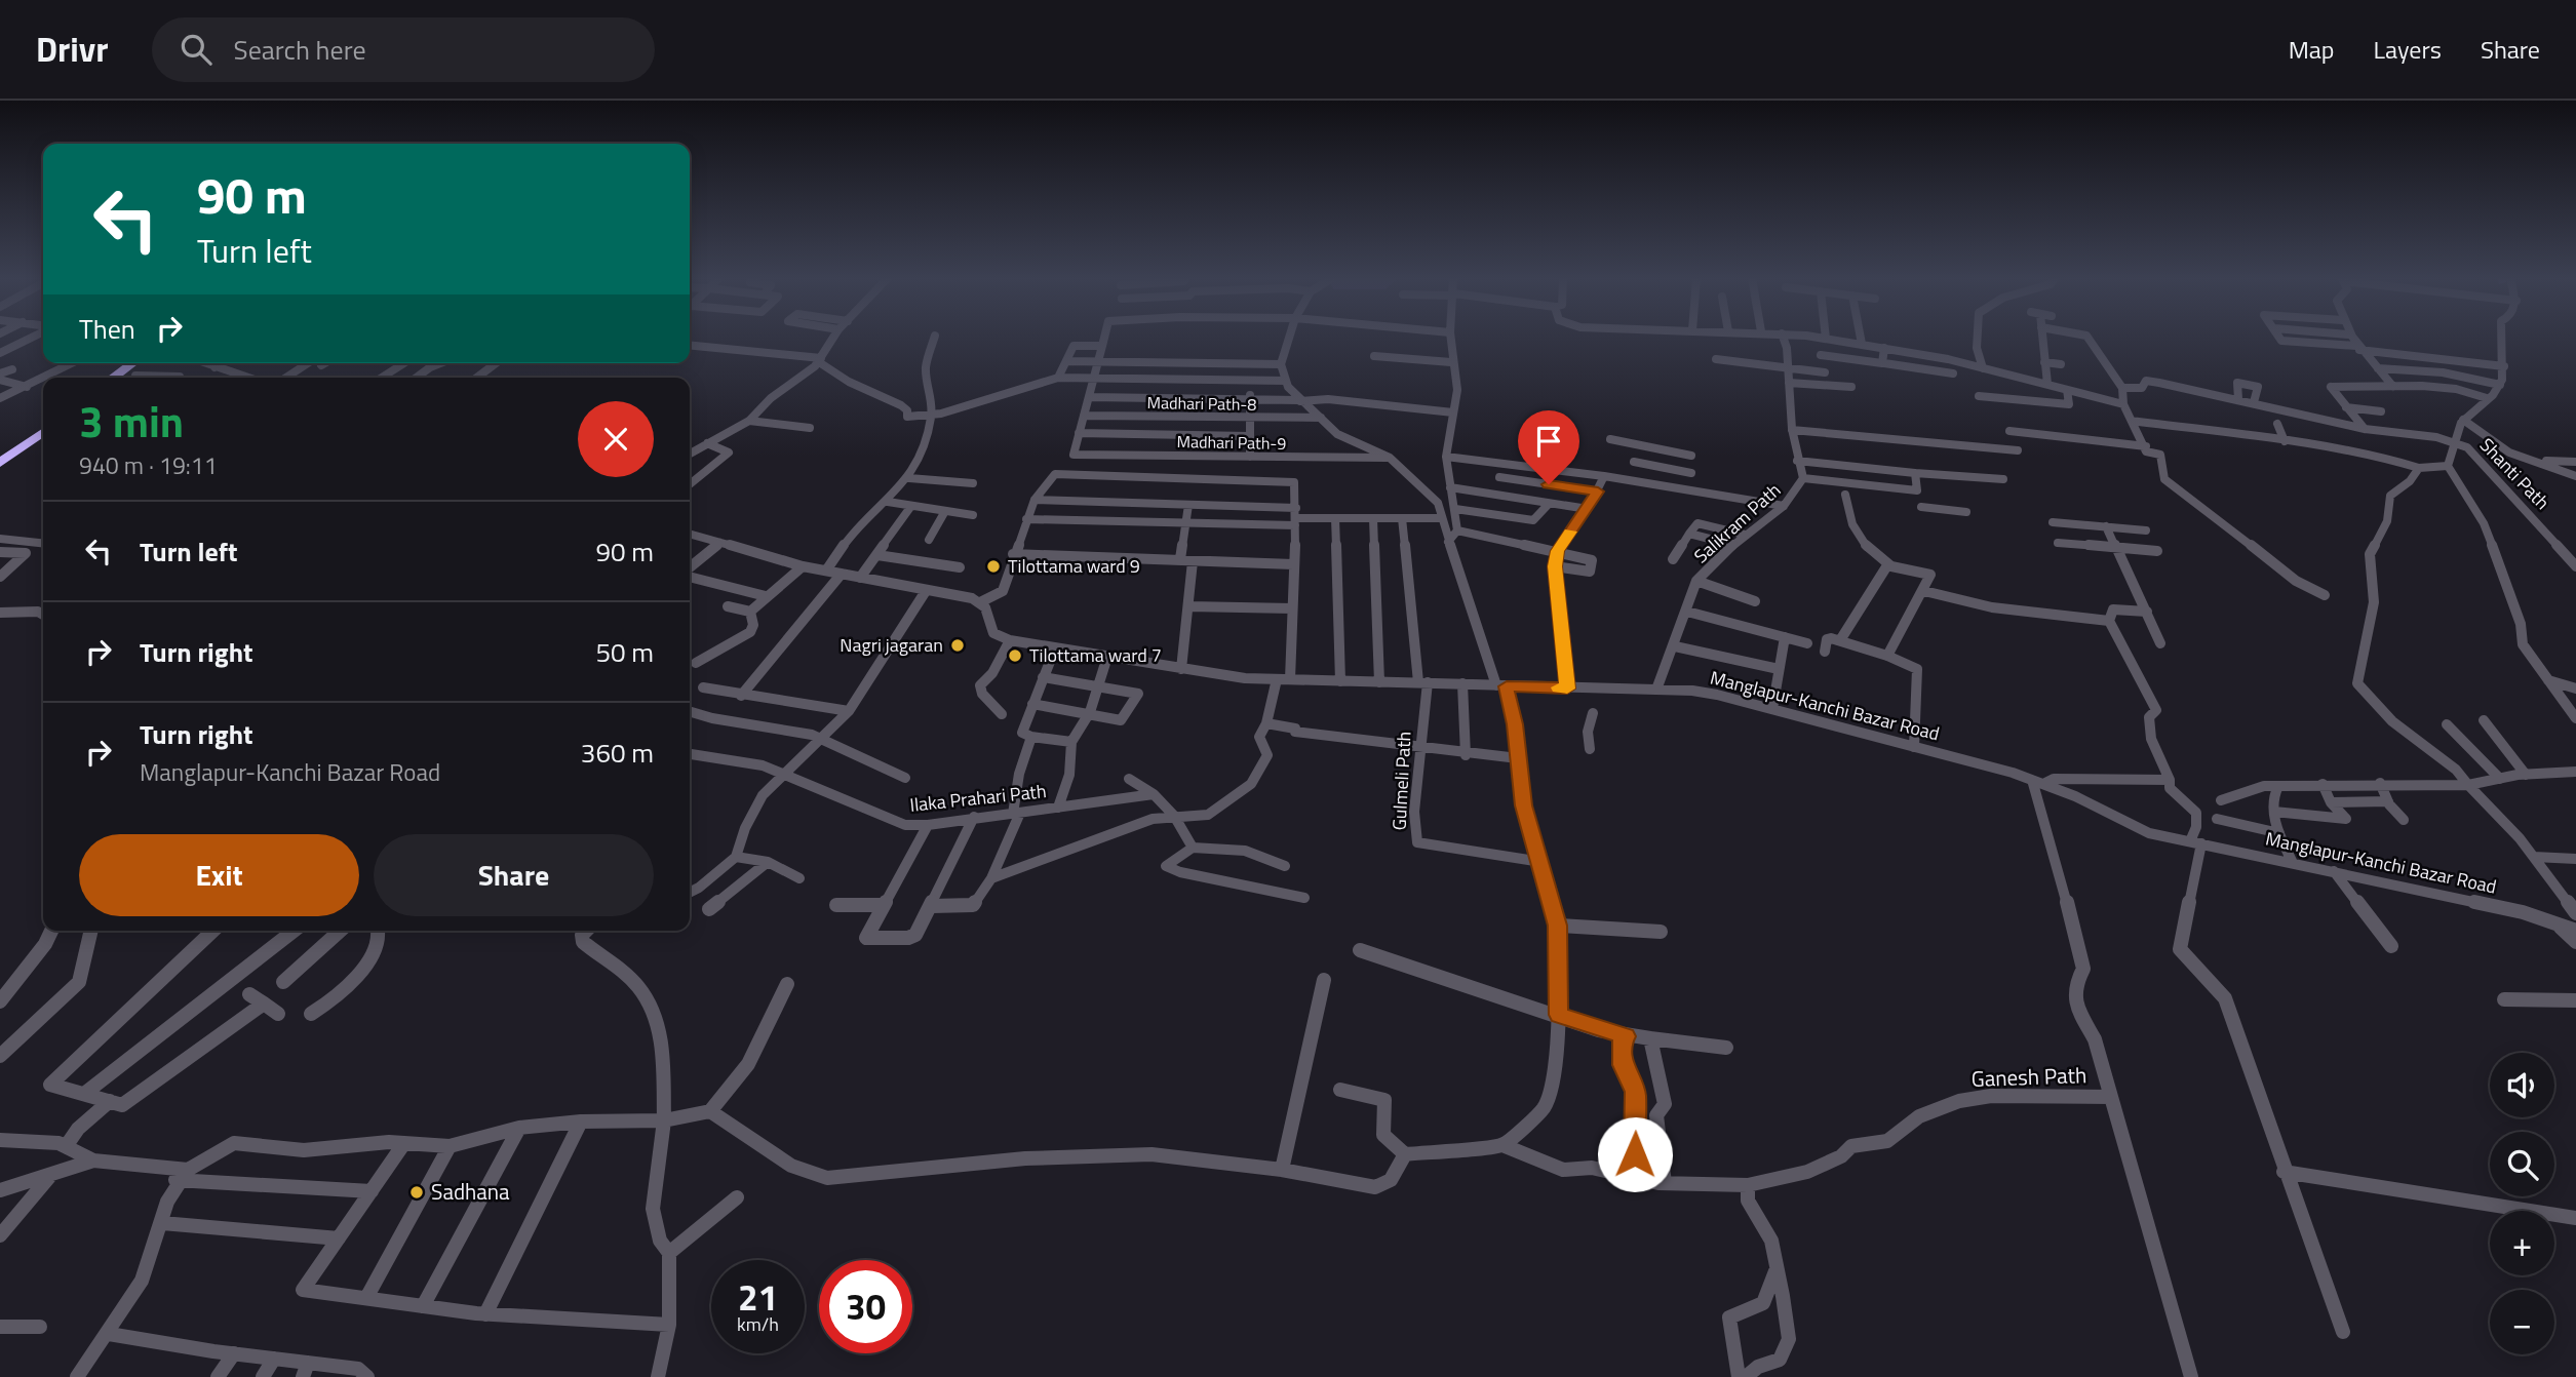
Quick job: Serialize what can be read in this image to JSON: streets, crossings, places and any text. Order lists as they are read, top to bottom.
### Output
{
  "streets": {
    "street": [
      "Madhari Path-8",
      "Madhari Path-9",
      "Shanti Path",
      "Salikram Path",
      "Manglapur-Kanchi Bazar Road",
      "Gulmeli Path",
      "Ilaka Prahari Path",
      "Ganesh Path"
    ]
  },
  "crossings": [
    ["Salikram Path", "Manglapur-Kanchi Bazar Road"],
    ["Manglapur-Kanchi Bazar Road", "Gulmeli Path"]
  ],
  "places": [
    "Tilottama ward 9",
    "Nagri jagaran",
    "Tilottama ward 7",
    "Sadhana"
  ],
  "page": {
    "header": "Drivr",
    "search": "Search here",
    "nav": ["Map", "Layers", "Share"],
    "turn": ["90 m", "Turn left"],
    "then": "Then",
    "heading": ["3 min", "940 m · 19:11"],
    "list": [
      {
        "name": "Turn left",
        "value": "90 m"
      },
      {
        "name": "Turn right",
        "value": "50 m"
      },
      {
        "name": "Turn right",
        "note": "Manglapur-Kanchi Bazar Road",
        "value": "360 m"
      }
    ],
    "buttons": ["Exit", "Share"],
    "map_buttons": ["+", "−"],
    "speed": "21 km/h",
    "limit": "30"
  }
}
